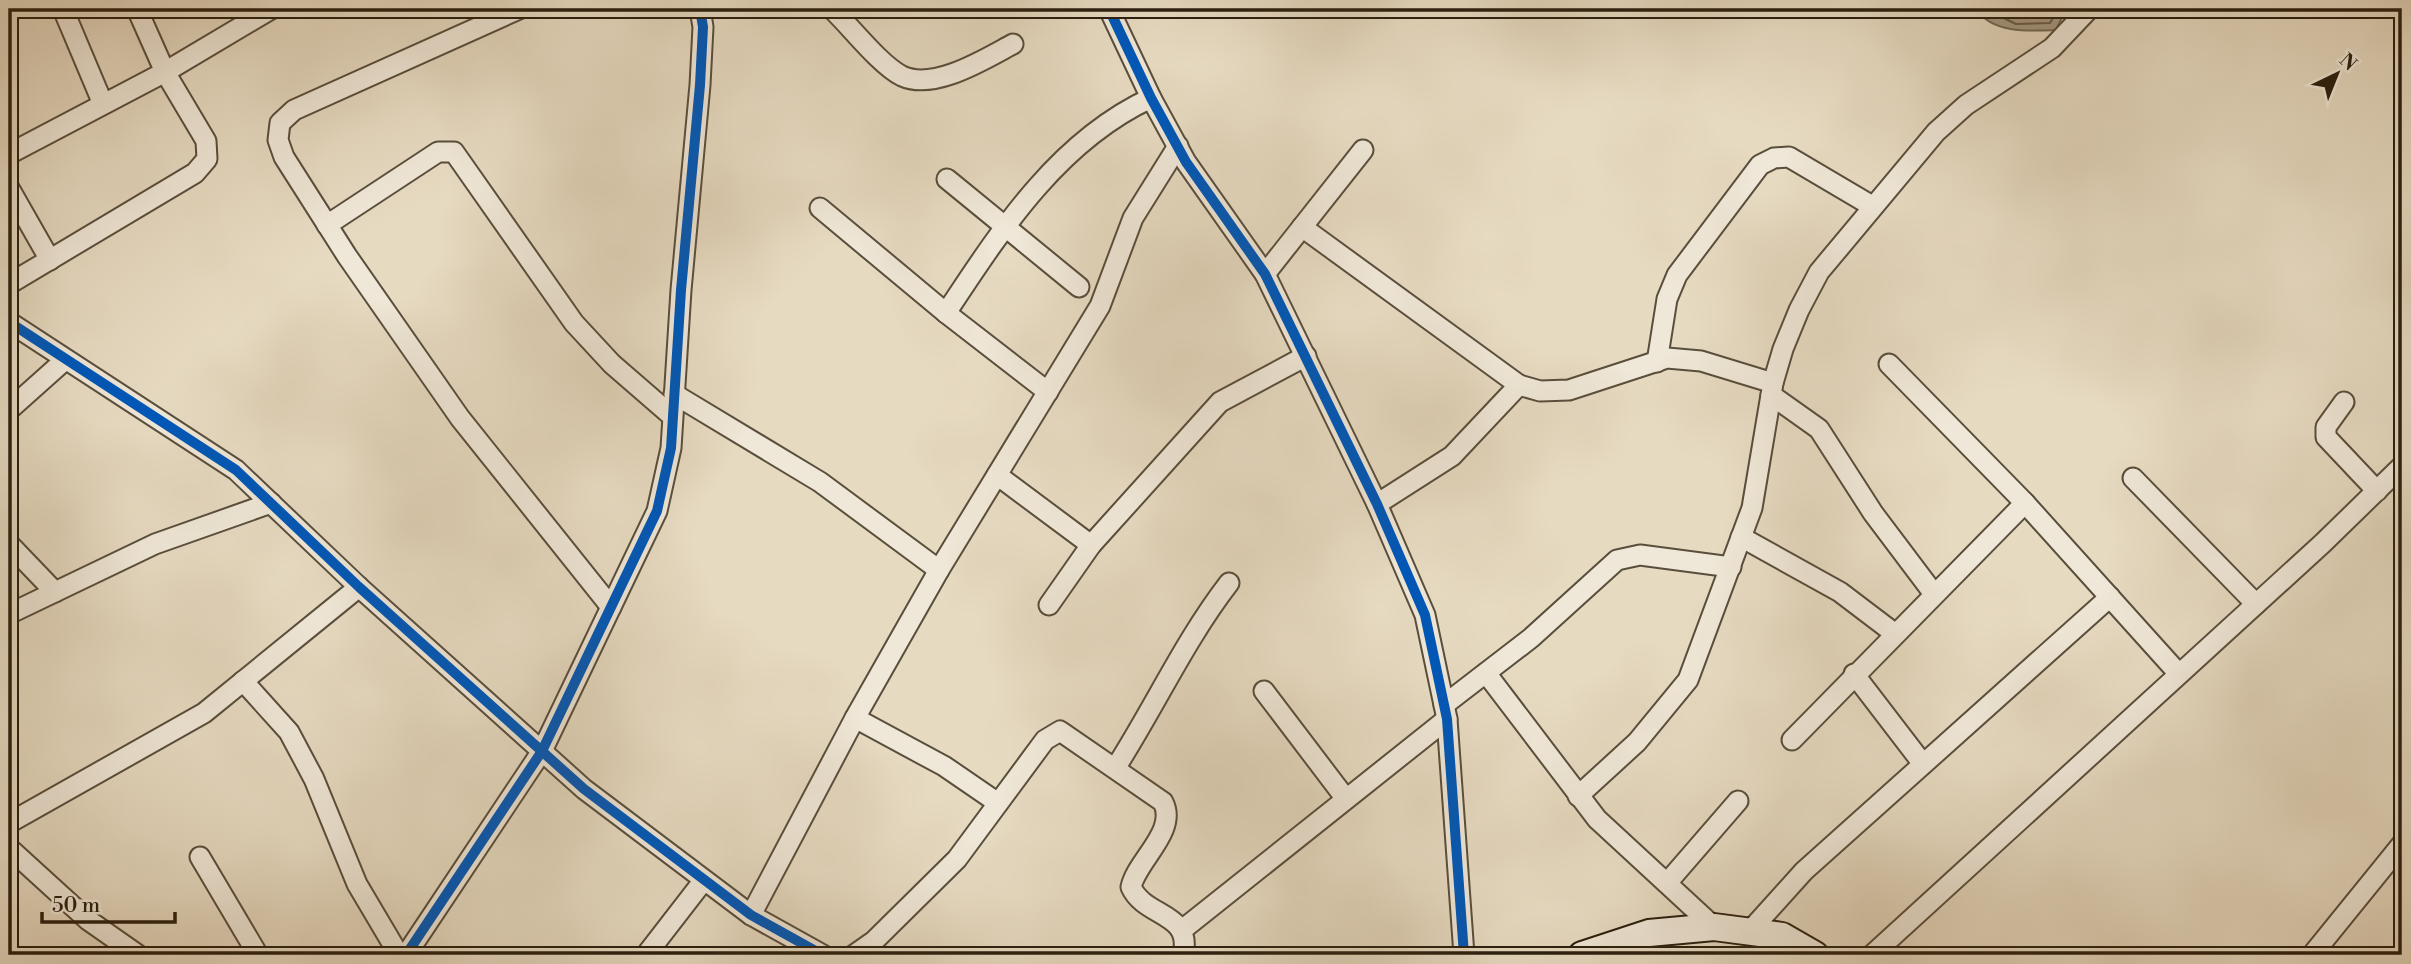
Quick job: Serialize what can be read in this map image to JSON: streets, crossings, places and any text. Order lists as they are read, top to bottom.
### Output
{
  "scale_bar": "50 m",
  "north": "top right"
}
